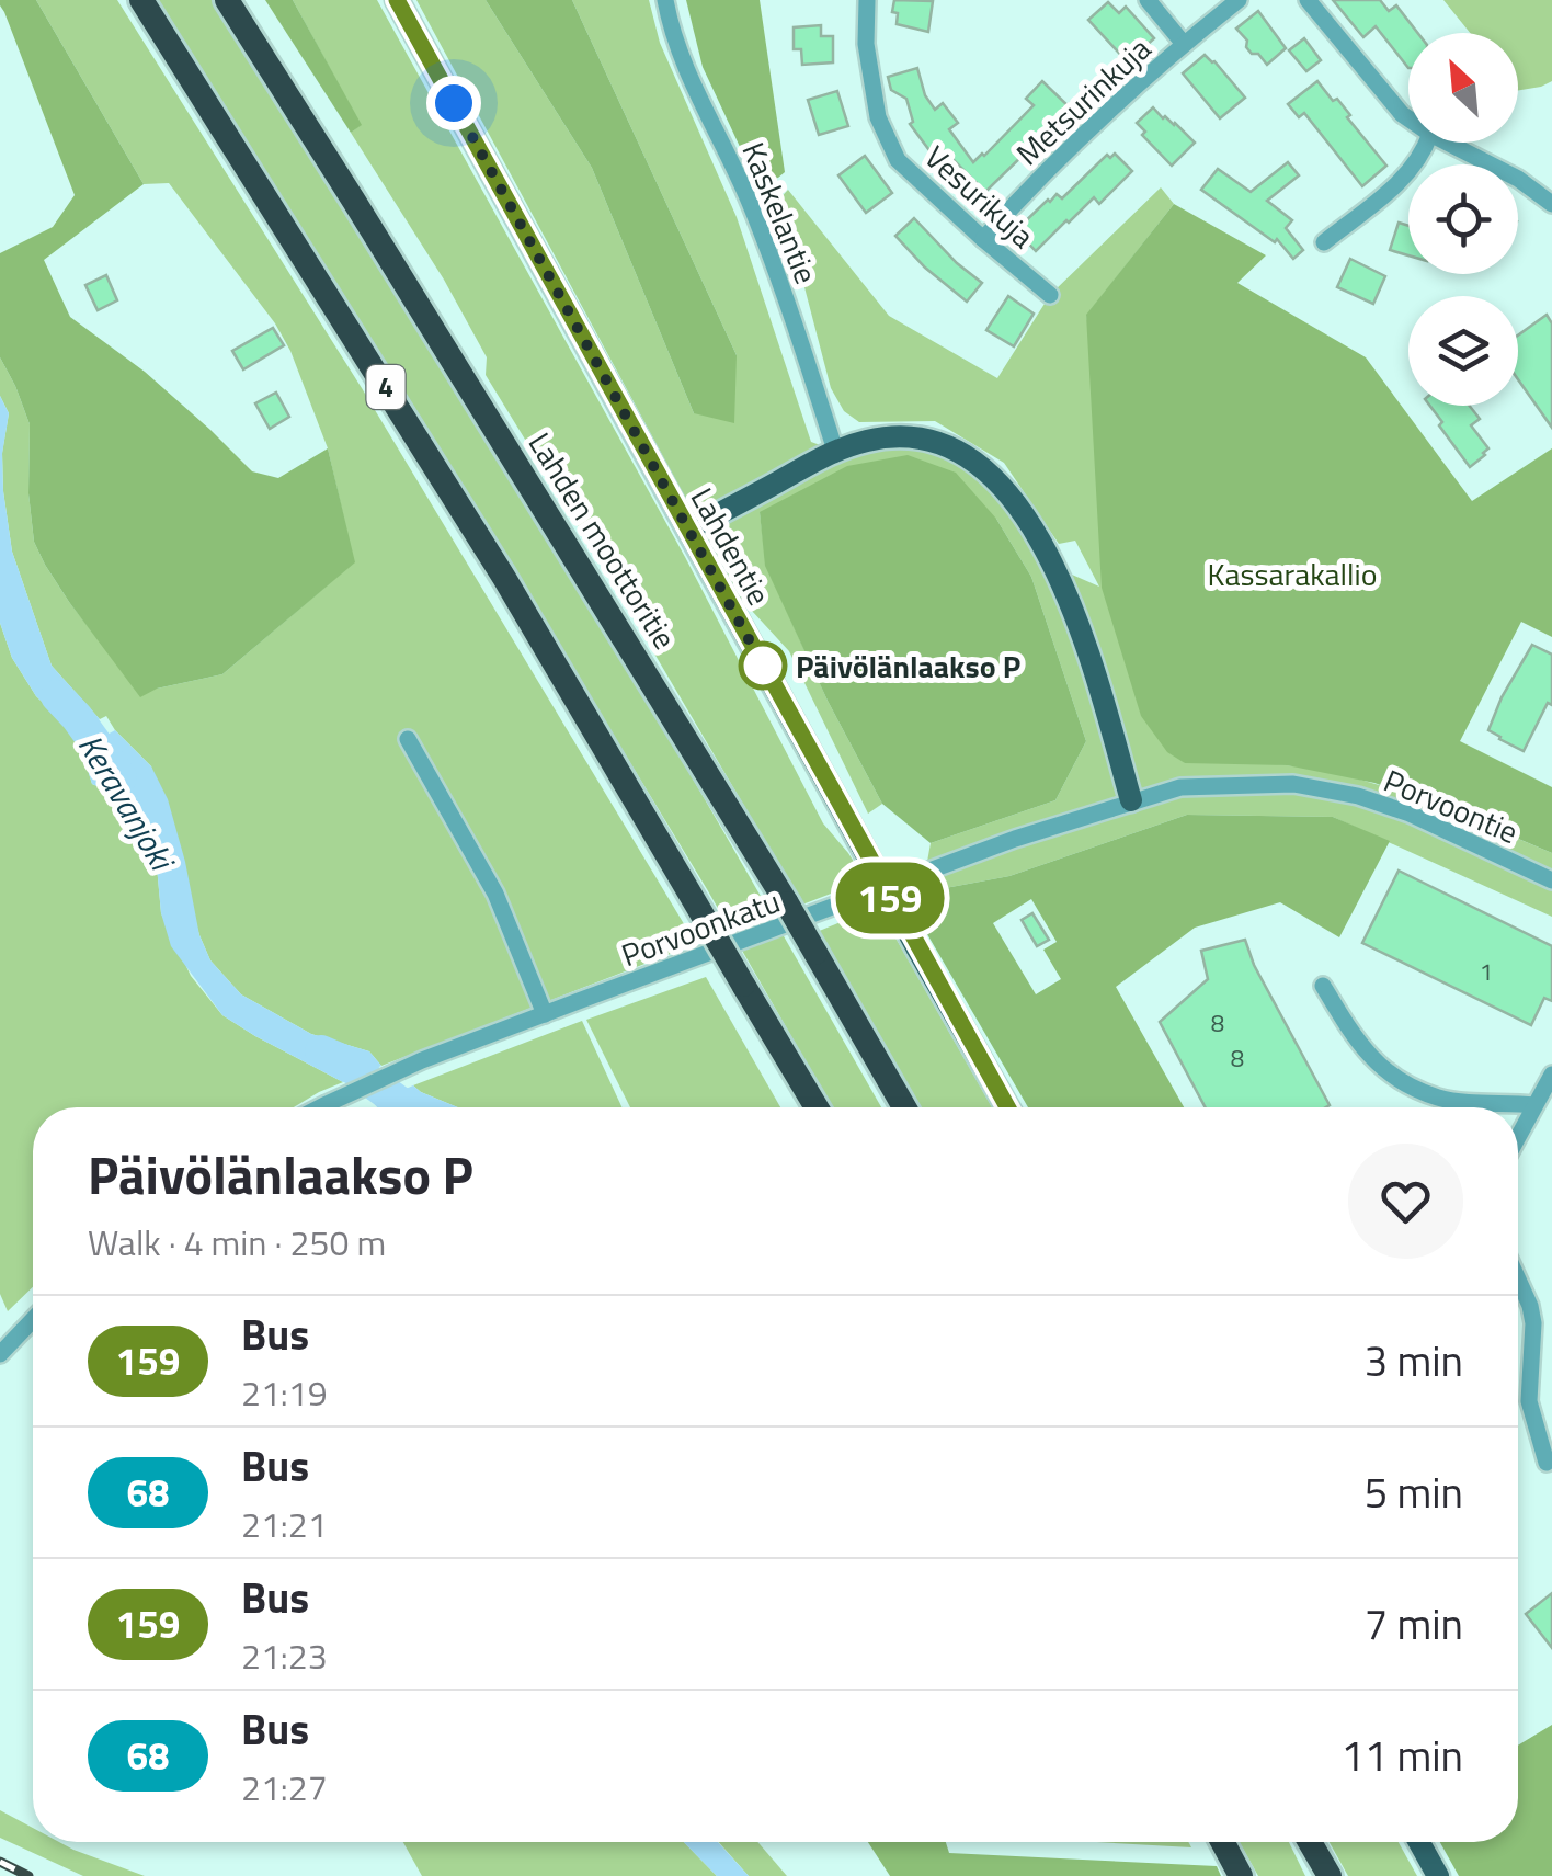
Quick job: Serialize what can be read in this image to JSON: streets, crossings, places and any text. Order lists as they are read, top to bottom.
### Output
{
  "streets": {
    "highway": ["4", "Lahden moottoritie"],
    "main road": ["Lahdentie"],
    "street": [
      "Metsurinkuja",
      "Vesurikuja",
      "Kaskelantie",
      "Porvoontie",
      "Porvoonkatu"
    ]
  },
  "crossings": [
    ["Metsurinkuja", "Vesurikuja"],
    ["Porvoontie", "Porvoonkatu"]
  ],
  "water": ["Keravanjoki"],
  "parks": ["Kassarakallio"],
  "places": ["Päivölänlaakso P"],
  "lines": ["bus line 159"],
  "house_numbers": ["1", "8", "8"],
  "north": "top left",
  "page": {
    "on_map": "159",
    "heading": ["Päivölänlaakso P", "Walk · 4 min · 250 m"],
    "list": [
      {
        "mark": "159",
        "name": "Bus",
        "note": "21:19",
        "value": "3 min"
      },
      {
        "mark": "68",
        "name": "Bus",
        "note": "21:21",
        "value": "5 min"
      },
      {
        "mark": "159",
        "name": "Bus",
        "note": "21:23",
        "value": "7 min"
      },
      {
        "mark": "68",
        "name": "Bus",
        "note": "21:27",
        "value": "11 min"
      }
    ]
  }
}
